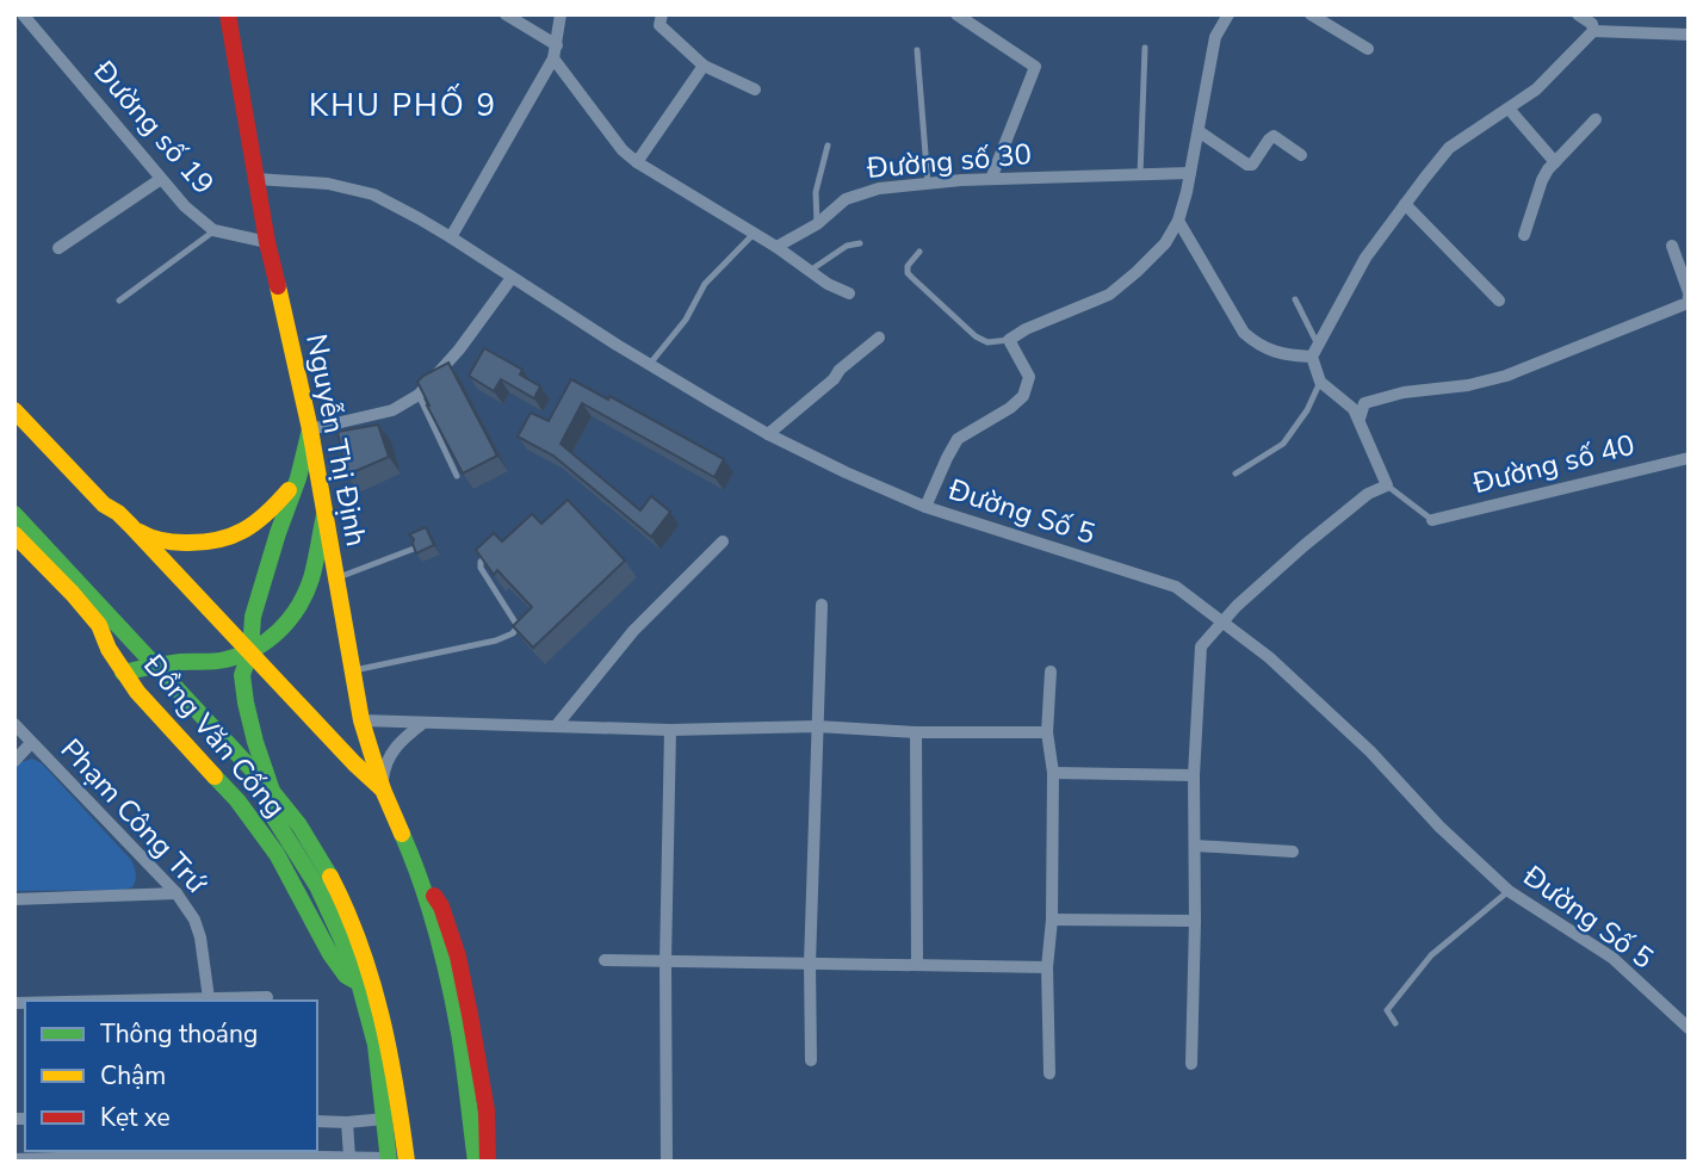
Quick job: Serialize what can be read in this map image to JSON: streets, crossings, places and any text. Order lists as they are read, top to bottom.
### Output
{
  "streets": {
    "main road": ["Nguyễn Thị Định", "Đồng Văn Cống"],
    "street": [
      "Đường số 19",
      "Đường số 30",
      "Đường số 40",
      "Đường Số 5",
      "Phạm Công Trứ"
    ]
  },
  "crossings": [
    ["Đường số 19", "Nguyễn Thị Định"],
    ["Nguyễn Thị Định", "Đường Số 5"]
  ],
  "districts": ["KHU PHỐ 9"],
  "legend": ["Thông thoáng", "Chậm", "Kẹt xe"]
}
